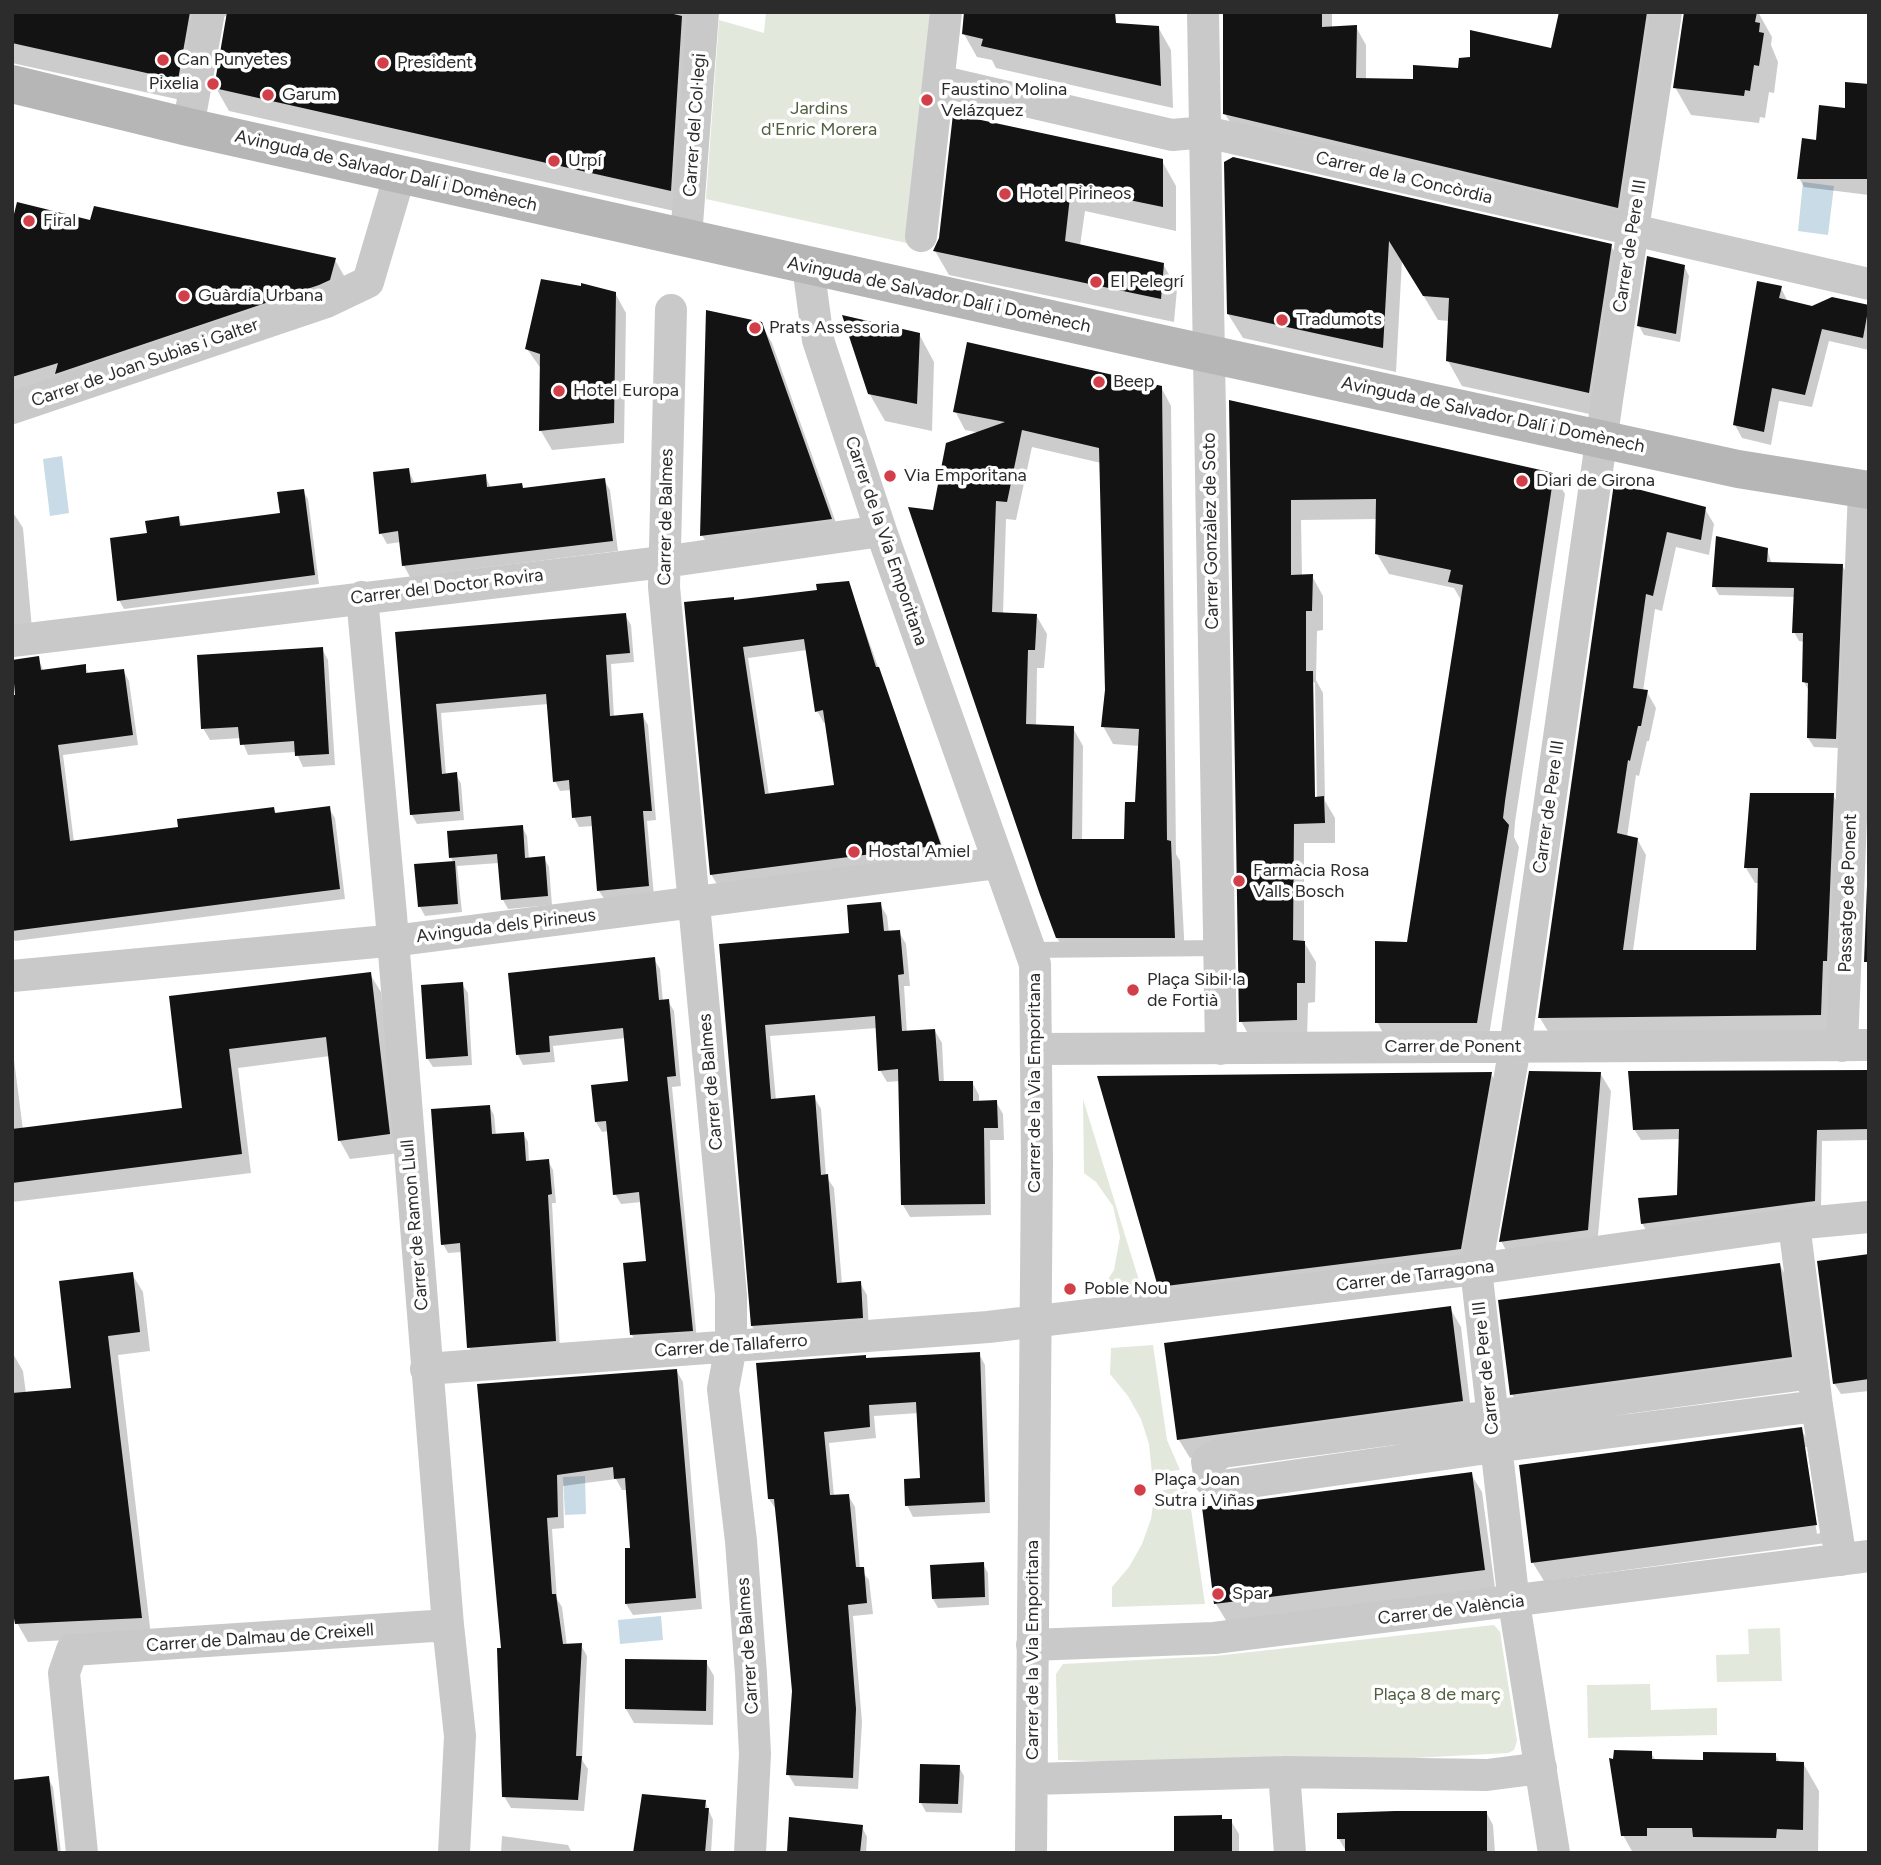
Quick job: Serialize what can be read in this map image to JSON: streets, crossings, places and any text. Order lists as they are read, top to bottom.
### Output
{
  "streets": {
    "main road": ["Avinguda de Salvador Dalí i Domènech"],
    "street": [
      "Carrer del Col·legi",
      "Carrer de la Concòrdia",
      "Carrer de Pere III",
      "Carrer de Joan Subias i Galter",
      "Carrer de Balmes",
      "Carrer Gonzàlez de Soto",
      "Carrer de la Via Emporitana",
      "Carrer del Doctor Rovira",
      "Passatge de Ponent",
      "Avinguda dels Pirineus",
      "Carrer de Ponent",
      "Carrer de Ramon Llull",
      "Carrer de Tarragona",
      "Carrer de Tallaferro",
      "Carrer de València",
      "Carrer de Dalmau de Creixell"
    ]
  },
  "crossings": [
    ["Carrer del Col·legi", "Avinguda de Salvador Dalí i Domènech"],
    ["Avinguda de Salvador Dalí i Domènech", "Carrer de Pere III"],
    ["Avinguda de Salvador Dalí i Domènech", "Carrer de Joan Subias i Galter"],
    ["Avinguda de Salvador Dalí i Domènech", "Carrer Gonzàlez de Soto"],
    ["Avinguda de Salvador Dalí i Domènech", "Carrer de la Via Emporitana"],
    ["Avinguda de Salvador Dalí i Domènech", "Passatge de Ponent"],
    ["Carrer de la Concòrdia", "Carrer de Pere III"],
    ["Carrer de la Concòrdia", "Carrer Gonzàlez de Soto"],
    ["Carrer de Pere III", "Carrer de Ponent"],
    ["Carrer de Pere III", "Carrer de Tarragona"],
    ["Carrer de Pere III", "Carrer de València"],
    ["Carrer de Balmes", "Carrer del Doctor Rovira"],
    ["Carrer de Balmes", "Avinguda dels Pirineus"],
    ["Carrer de Balmes", "Carrer de Tallaferro"],
    ["Carrer Gonzàlez de Soto", "Carrer de Ponent"],
    ["Carrer de la Via Emporitana", "Carrer del Doctor Rovira"],
    ["Carrer de la Via Emporitana", "Avinguda dels Pirineus"],
    ["Carrer de la Via Emporitana", "Carrer de Ponent"],
    ["Carrer de la Via Emporitana", "Carrer de Tarragona"],
    ["Carrer de la Via Emporitana", "Carrer de Tallaferro"],
    ["Carrer de la Via Emporitana", "Carrer de València"],
    ["Carrer del Doctor Rovira", "Carrer de Ramon Llull"],
    ["Passatge de Ponent", "Carrer de Ponent"],
    ["Avinguda dels Pirineus", "Carrer de Ramon Llull"],
    ["Carrer de Ramon Llull", "Carrer de Tallaferro"],
    ["Carrer de Ramon Llull", "Carrer de Dalmau de Creixell"],
    ["Carrer de Tarragona", "Carrer de Tallaferro"]
  ],
  "parks": ["Jardins d'Enric Morera", "Plaça 8 de març"],
  "places": [
    "Can Punyetes",
    "President",
    "Pixelia",
    "Garum",
    "Faustino Molina Velázquez",
    "Urpí",
    "Hotel Pirineos",
    "Firal",
    "El Pelegrí",
    "Guàrdia Urbana",
    "Tradumots",
    "Prats Assessoria",
    "Beep",
    "Hotel Europa",
    "Via Emporitana",
    "Diari de Girona",
    "Hostal Amiel",
    "Farmàcia Rosa Valls Bosch",
    "Plaça Sibil·la de Fortià",
    "Poble Nou",
    "Plaça Joan Sutra i Viñas",
    "Spar"
  ]
}
